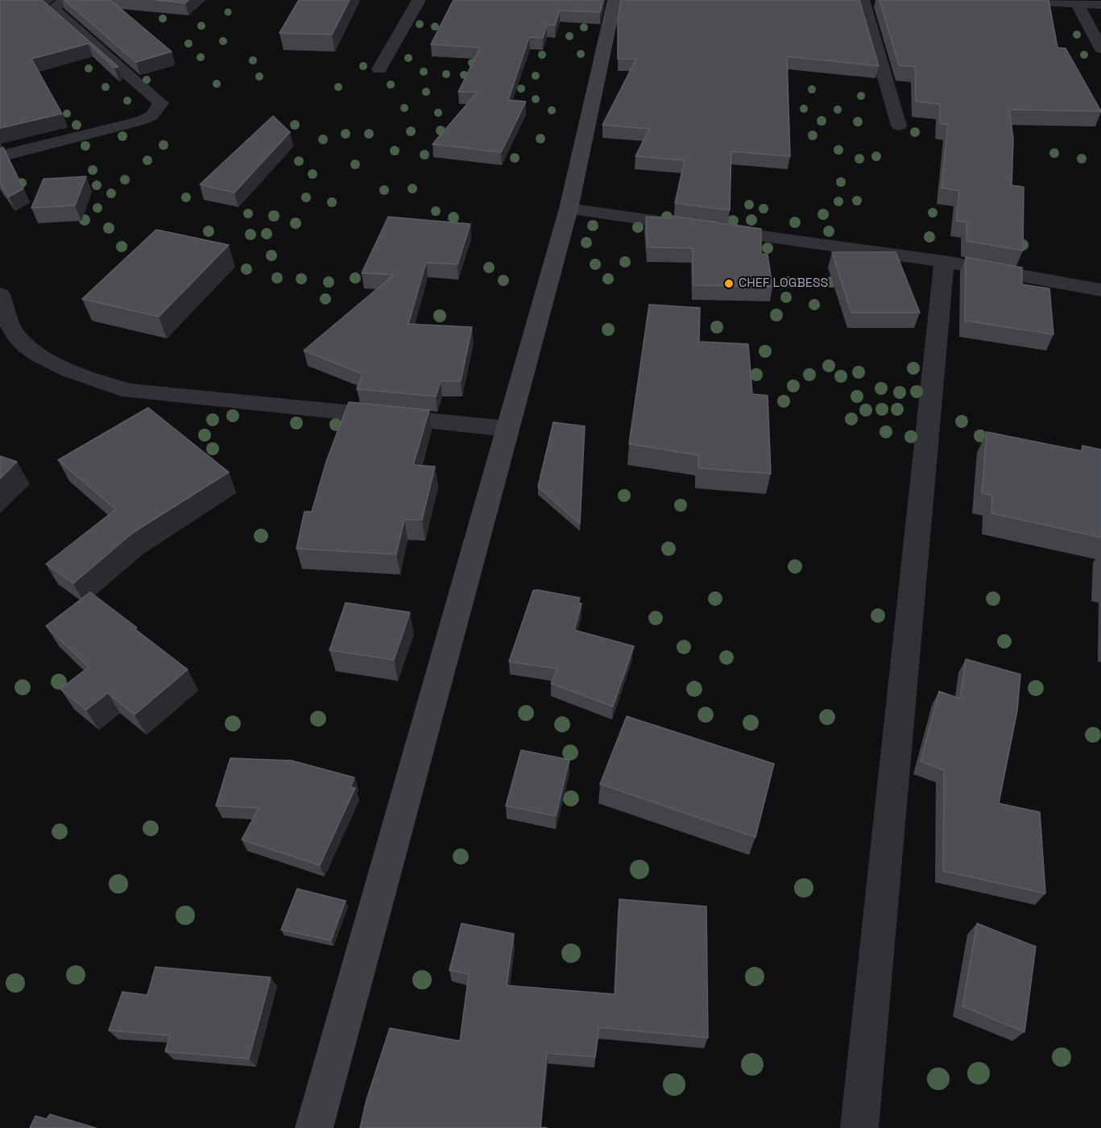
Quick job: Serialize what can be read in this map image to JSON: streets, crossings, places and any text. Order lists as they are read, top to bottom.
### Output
{
  "places": ["CHEF LOGBESS"]
}
